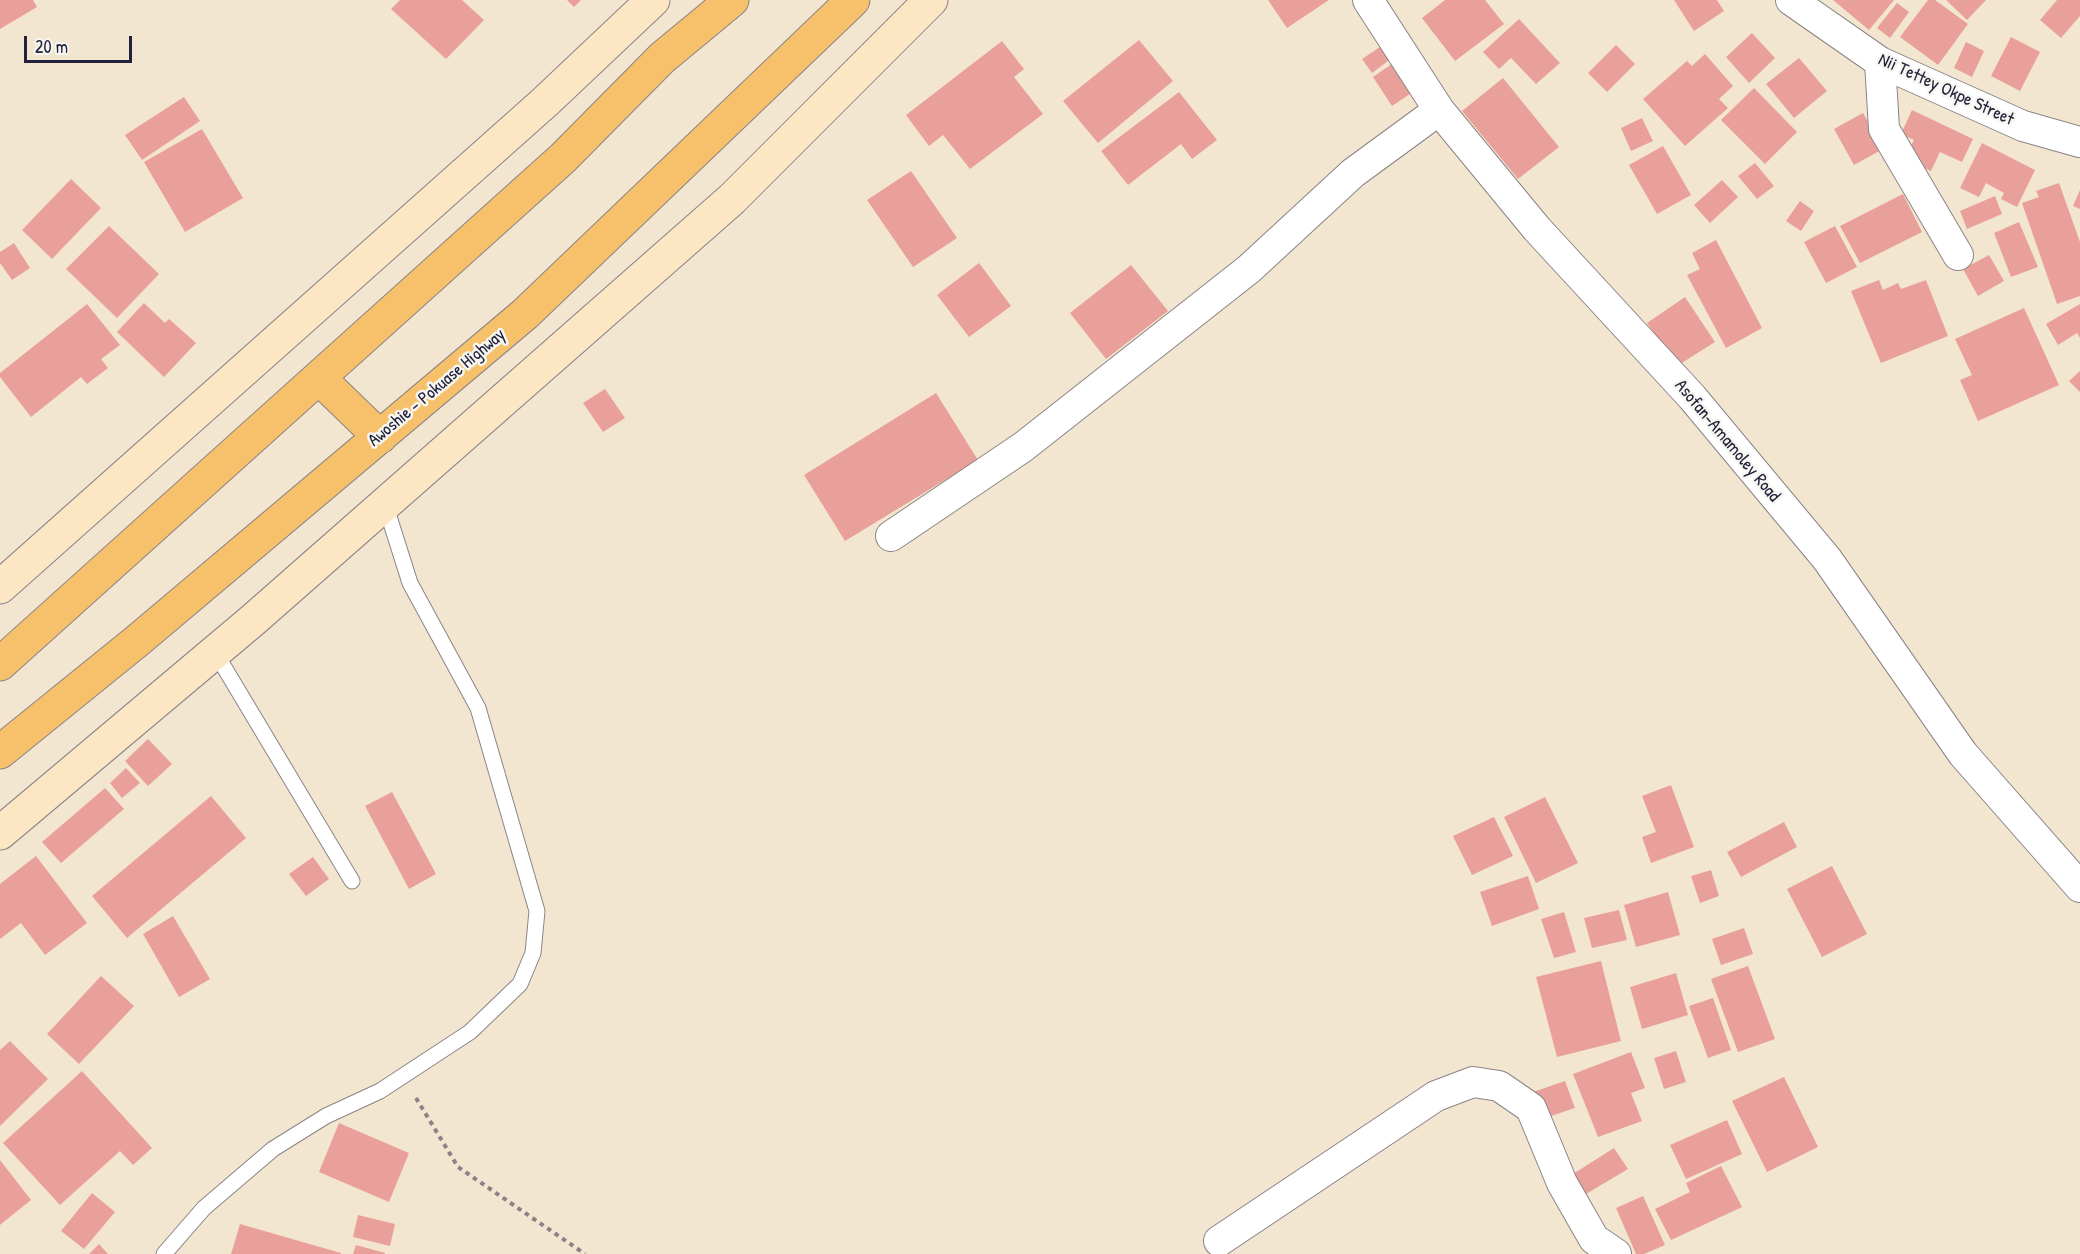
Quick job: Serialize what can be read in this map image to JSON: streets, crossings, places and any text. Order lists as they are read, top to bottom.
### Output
{
  "streets": {
    "main road": ["Awoshie - Pokuase Highway"],
    "street": ["Nii Tettey Okpe Street", "Asofan-Amamoley Road"]
  },
  "scale_bar": "20 m"
}
